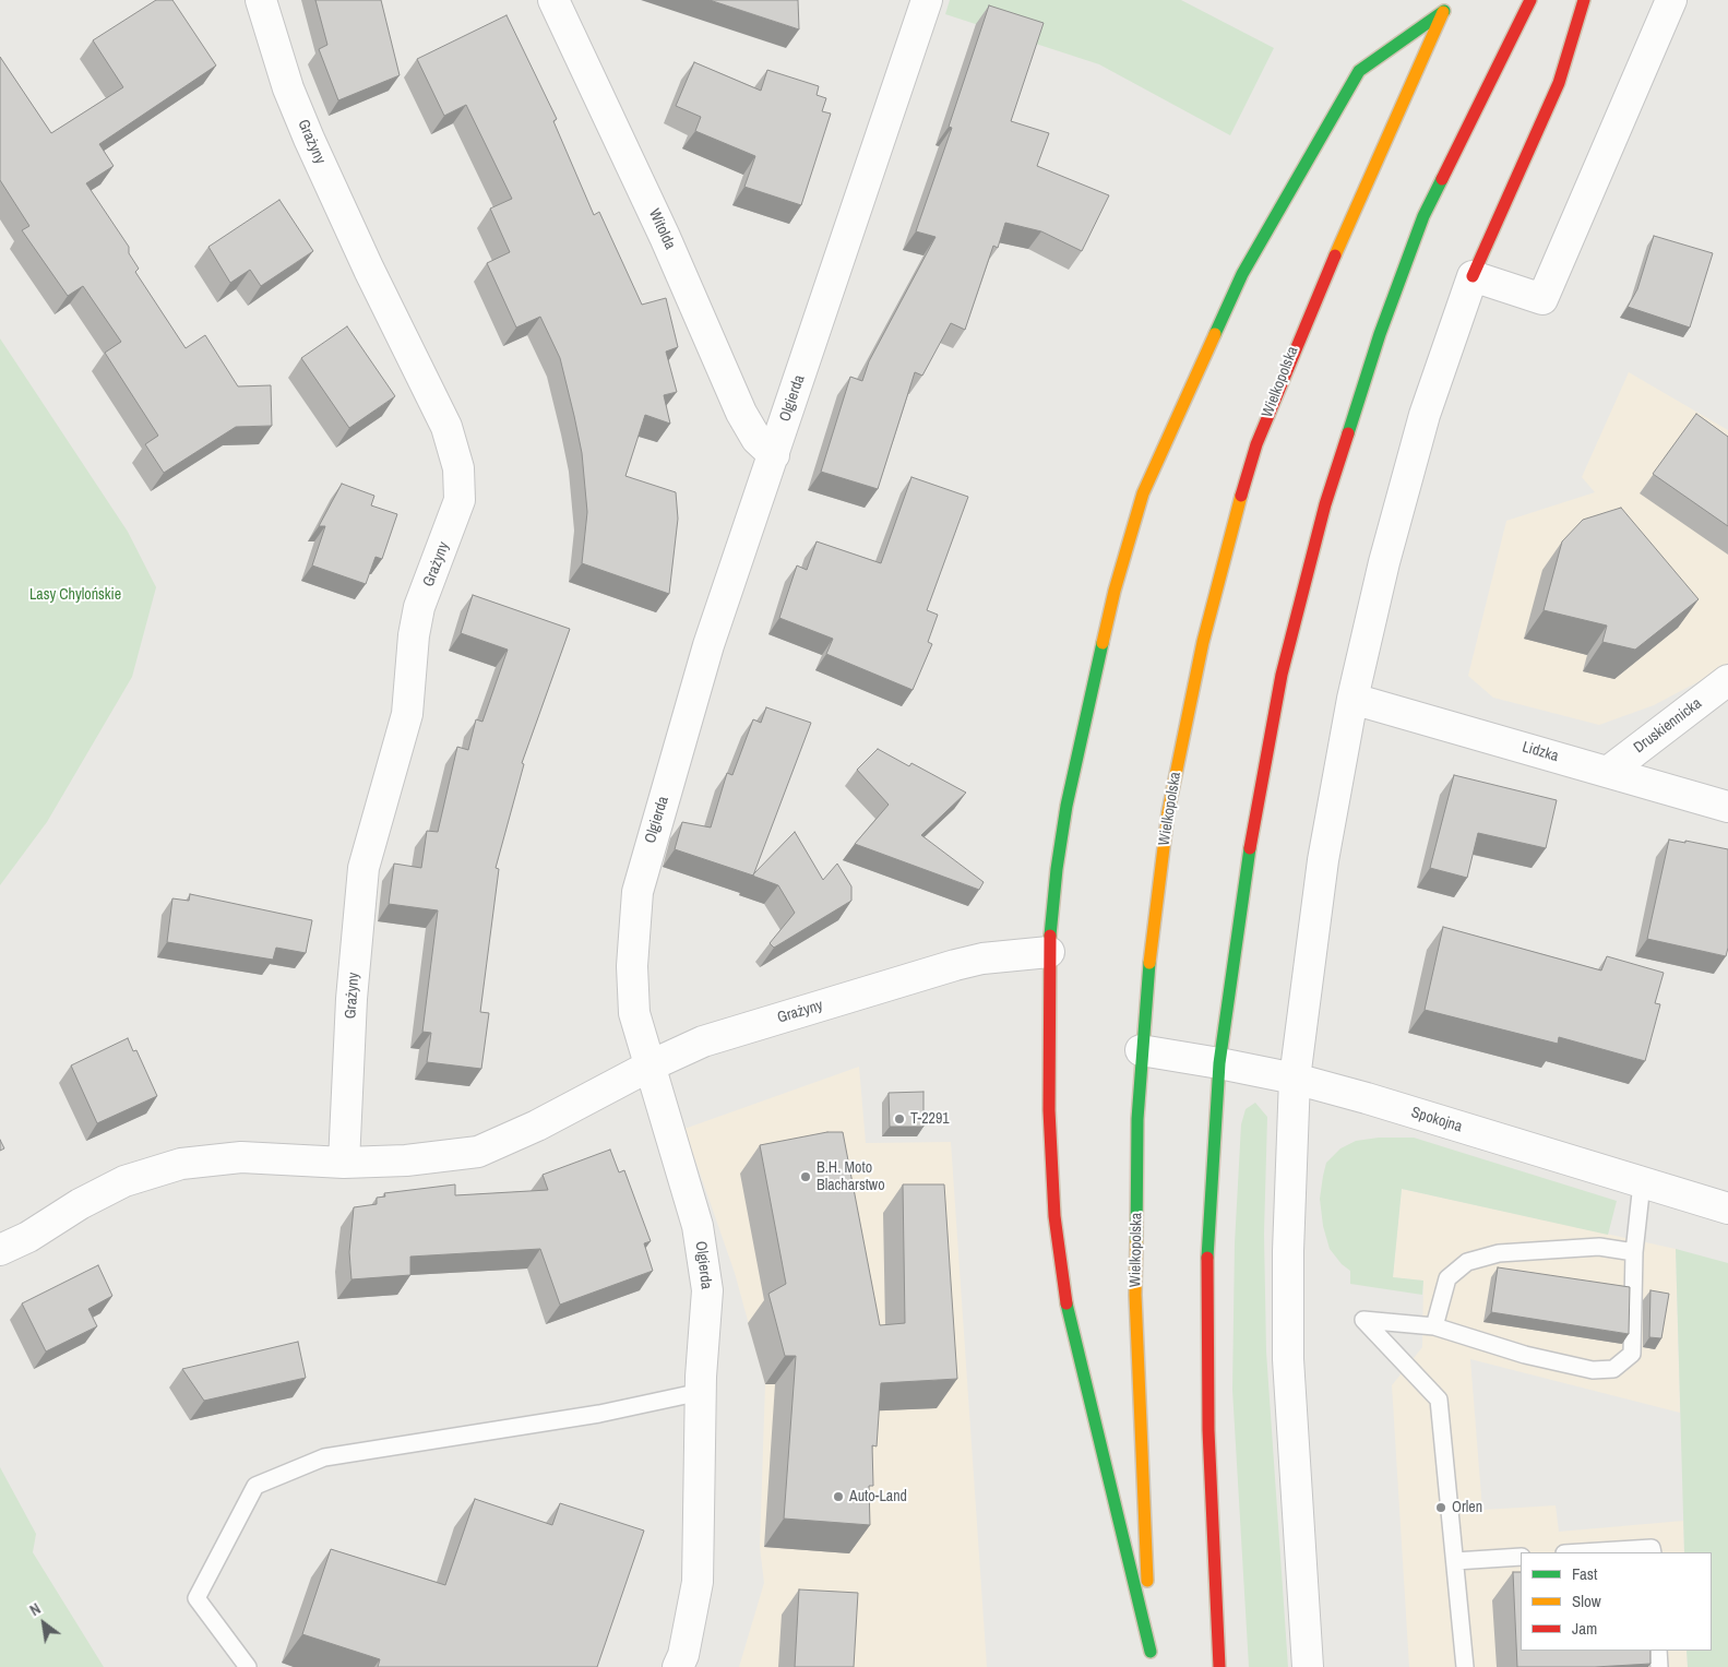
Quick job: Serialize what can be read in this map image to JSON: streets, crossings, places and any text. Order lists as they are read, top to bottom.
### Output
{
  "streets": {
    "main road": ["Wielkopolska"],
    "street": [
      "Grażyny",
      "Witolda",
      "Olgierda",
      "Druskiennicka",
      "Lidzka",
      "Spokojna"
    ]
  },
  "crossings": [
    ["Grażyny", "Olgierda"],
    ["Witolda", "Olgierda"],
    ["Wielkopolska", "Spokojna"],
    ["Druskiennicka", "Lidzka"]
  ],
  "parks": ["Lasy Chylońskie"],
  "places": [
    "T-2291",
    "B.H. Moto Blacharstwo",
    "Auto-Land",
    "Orlen"
  ],
  "legend": ["Fast", "Slow", "Jam"],
  "north": "top left"
}
